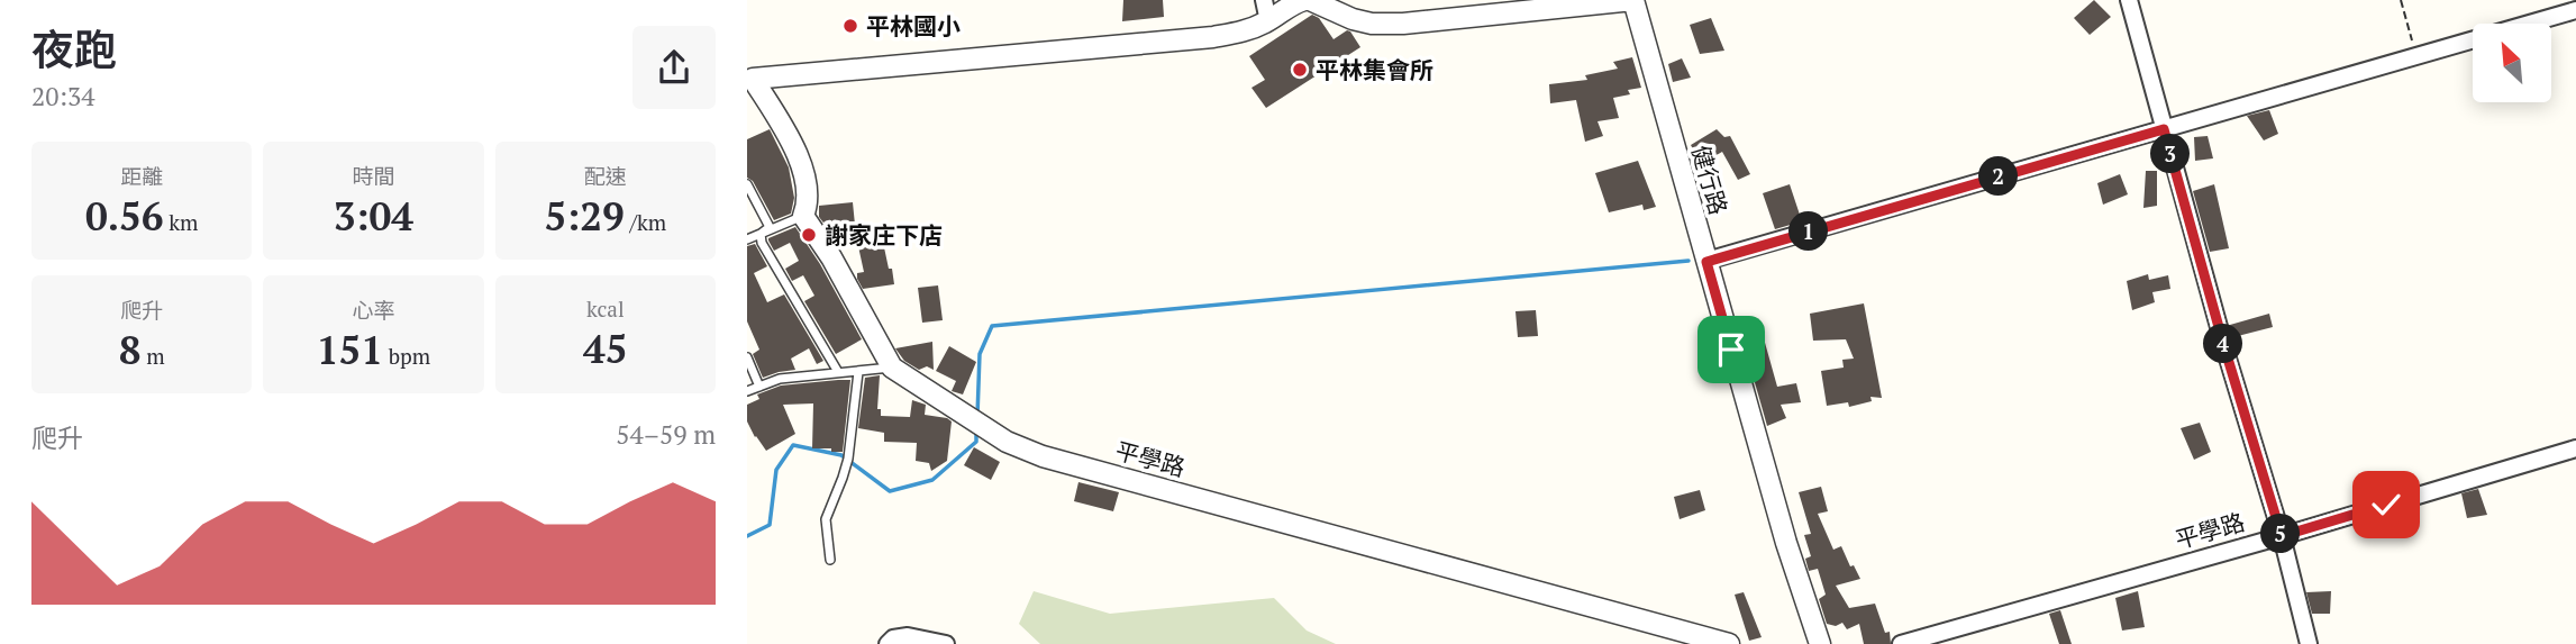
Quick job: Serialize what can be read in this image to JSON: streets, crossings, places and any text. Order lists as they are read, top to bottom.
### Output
{
  "streets": {
    "street": ["健行路", "平學路"]
  },
  "places": ["平林國小", "平林集會所", "謝家庄下店"],
  "north": "top left",
  "page": {
    "heading": ["夜跑", "20:34"],
    "stats": [
      ["距離", "0.56 km"],
      ["時間", "3:04"],
      ["配速", "5:29 /km"],
      ["爬升", "8 m"],
      ["心率", "151 bpm"],
      ["kcal", "45"]
    ],
    "pins": [
      "3",
      "2",
      "1",
      "4",
      "5"
    ],
    "chart": ["爬升", "54–59 m"]
  }
}
